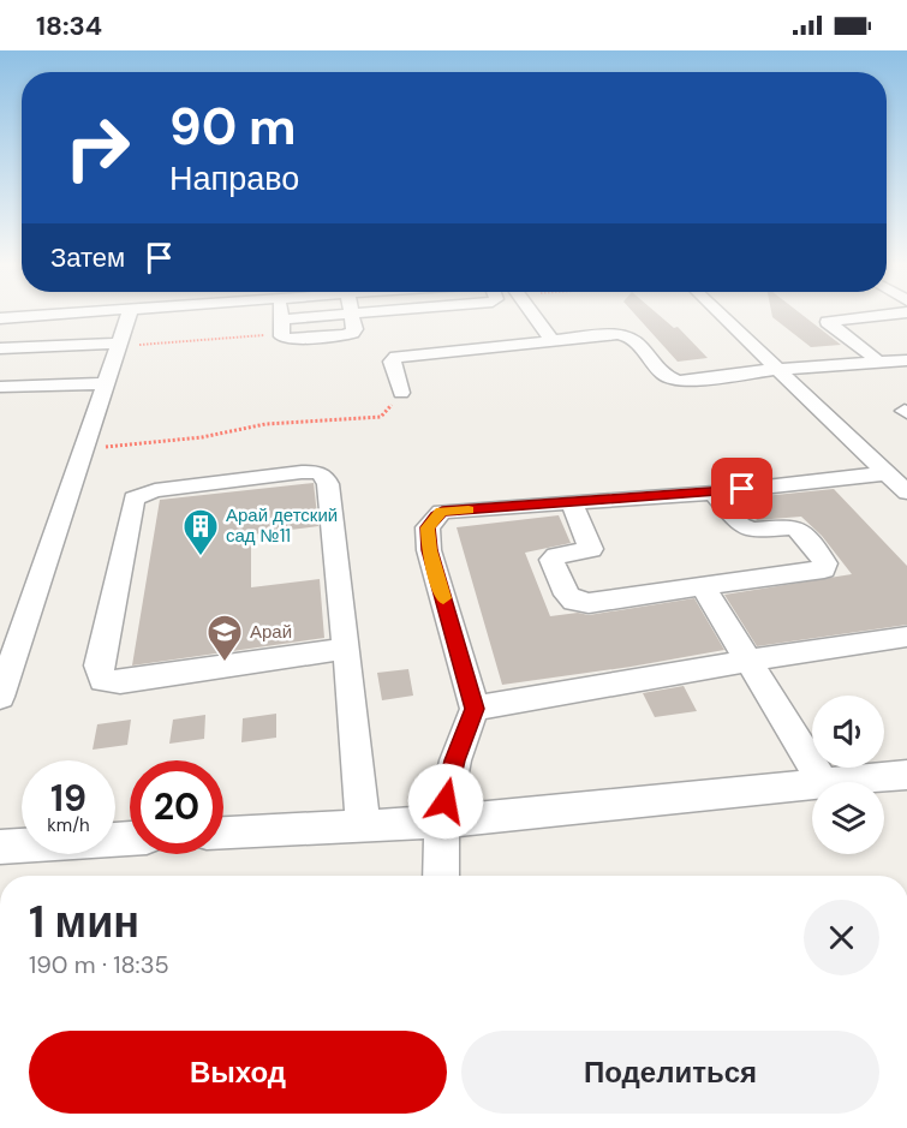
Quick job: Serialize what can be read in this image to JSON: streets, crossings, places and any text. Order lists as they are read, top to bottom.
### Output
{
  "places": {
    "building": ["Арай детский сад №11"],
    "school or university": ["Арай"]
  },
  "page": {
    "status": "18:34",
    "turn": ["90 m", "Направо"],
    "then": "Затем",
    "speed": "19 km/h",
    "limit": "20",
    "heading": ["1 мин", "190 m · 18:35"],
    "buttons": ["Выход", "Поделиться"]
  }
}
